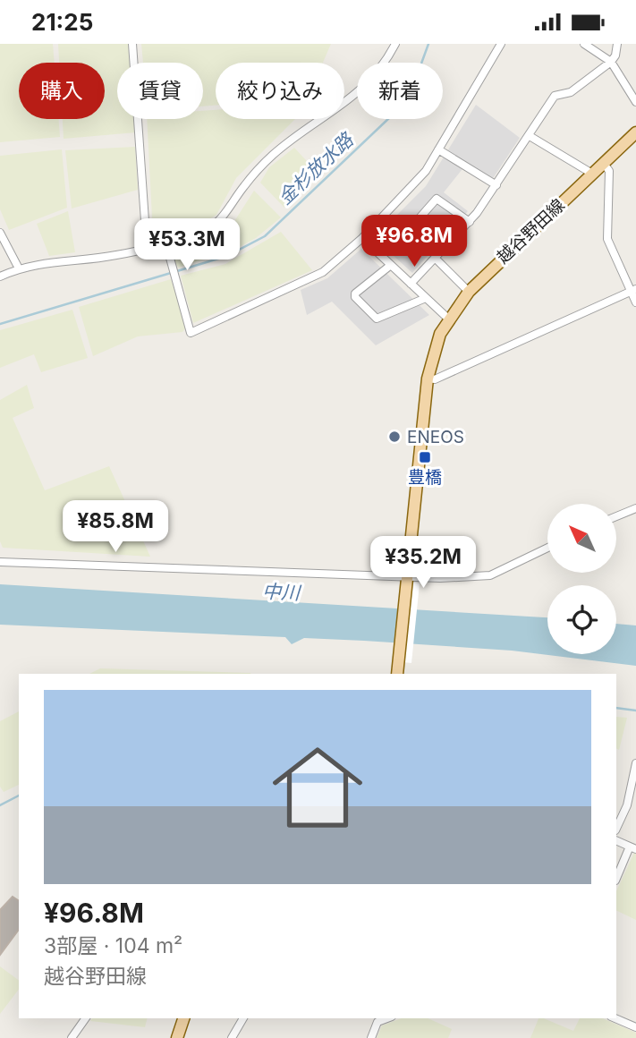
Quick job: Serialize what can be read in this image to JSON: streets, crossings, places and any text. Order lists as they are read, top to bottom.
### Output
{
  "streets": {
    "main road": ["越谷野田線"]
  },
  "water": ["金杉放水路", "中川"],
  "places": {
    "other": ["ENEOS"],
    "transit": ["豊橋"]
  },
  "north": "top left",
  "page": {
    "status": "21:25",
    "chip": [
      "購入",
      "賃貸",
      "絞り込み",
      "新着"
    ],
    "price": [
      "¥96.8M",
      "¥53.3M",
      "¥85.8M",
      "¥35.2M"
    ],
    "list": [
      {
        "name": "¥96.8M",
        "note": "3部屋 · 104 m² · 越谷野田線"
      }
    ]
  }
}
